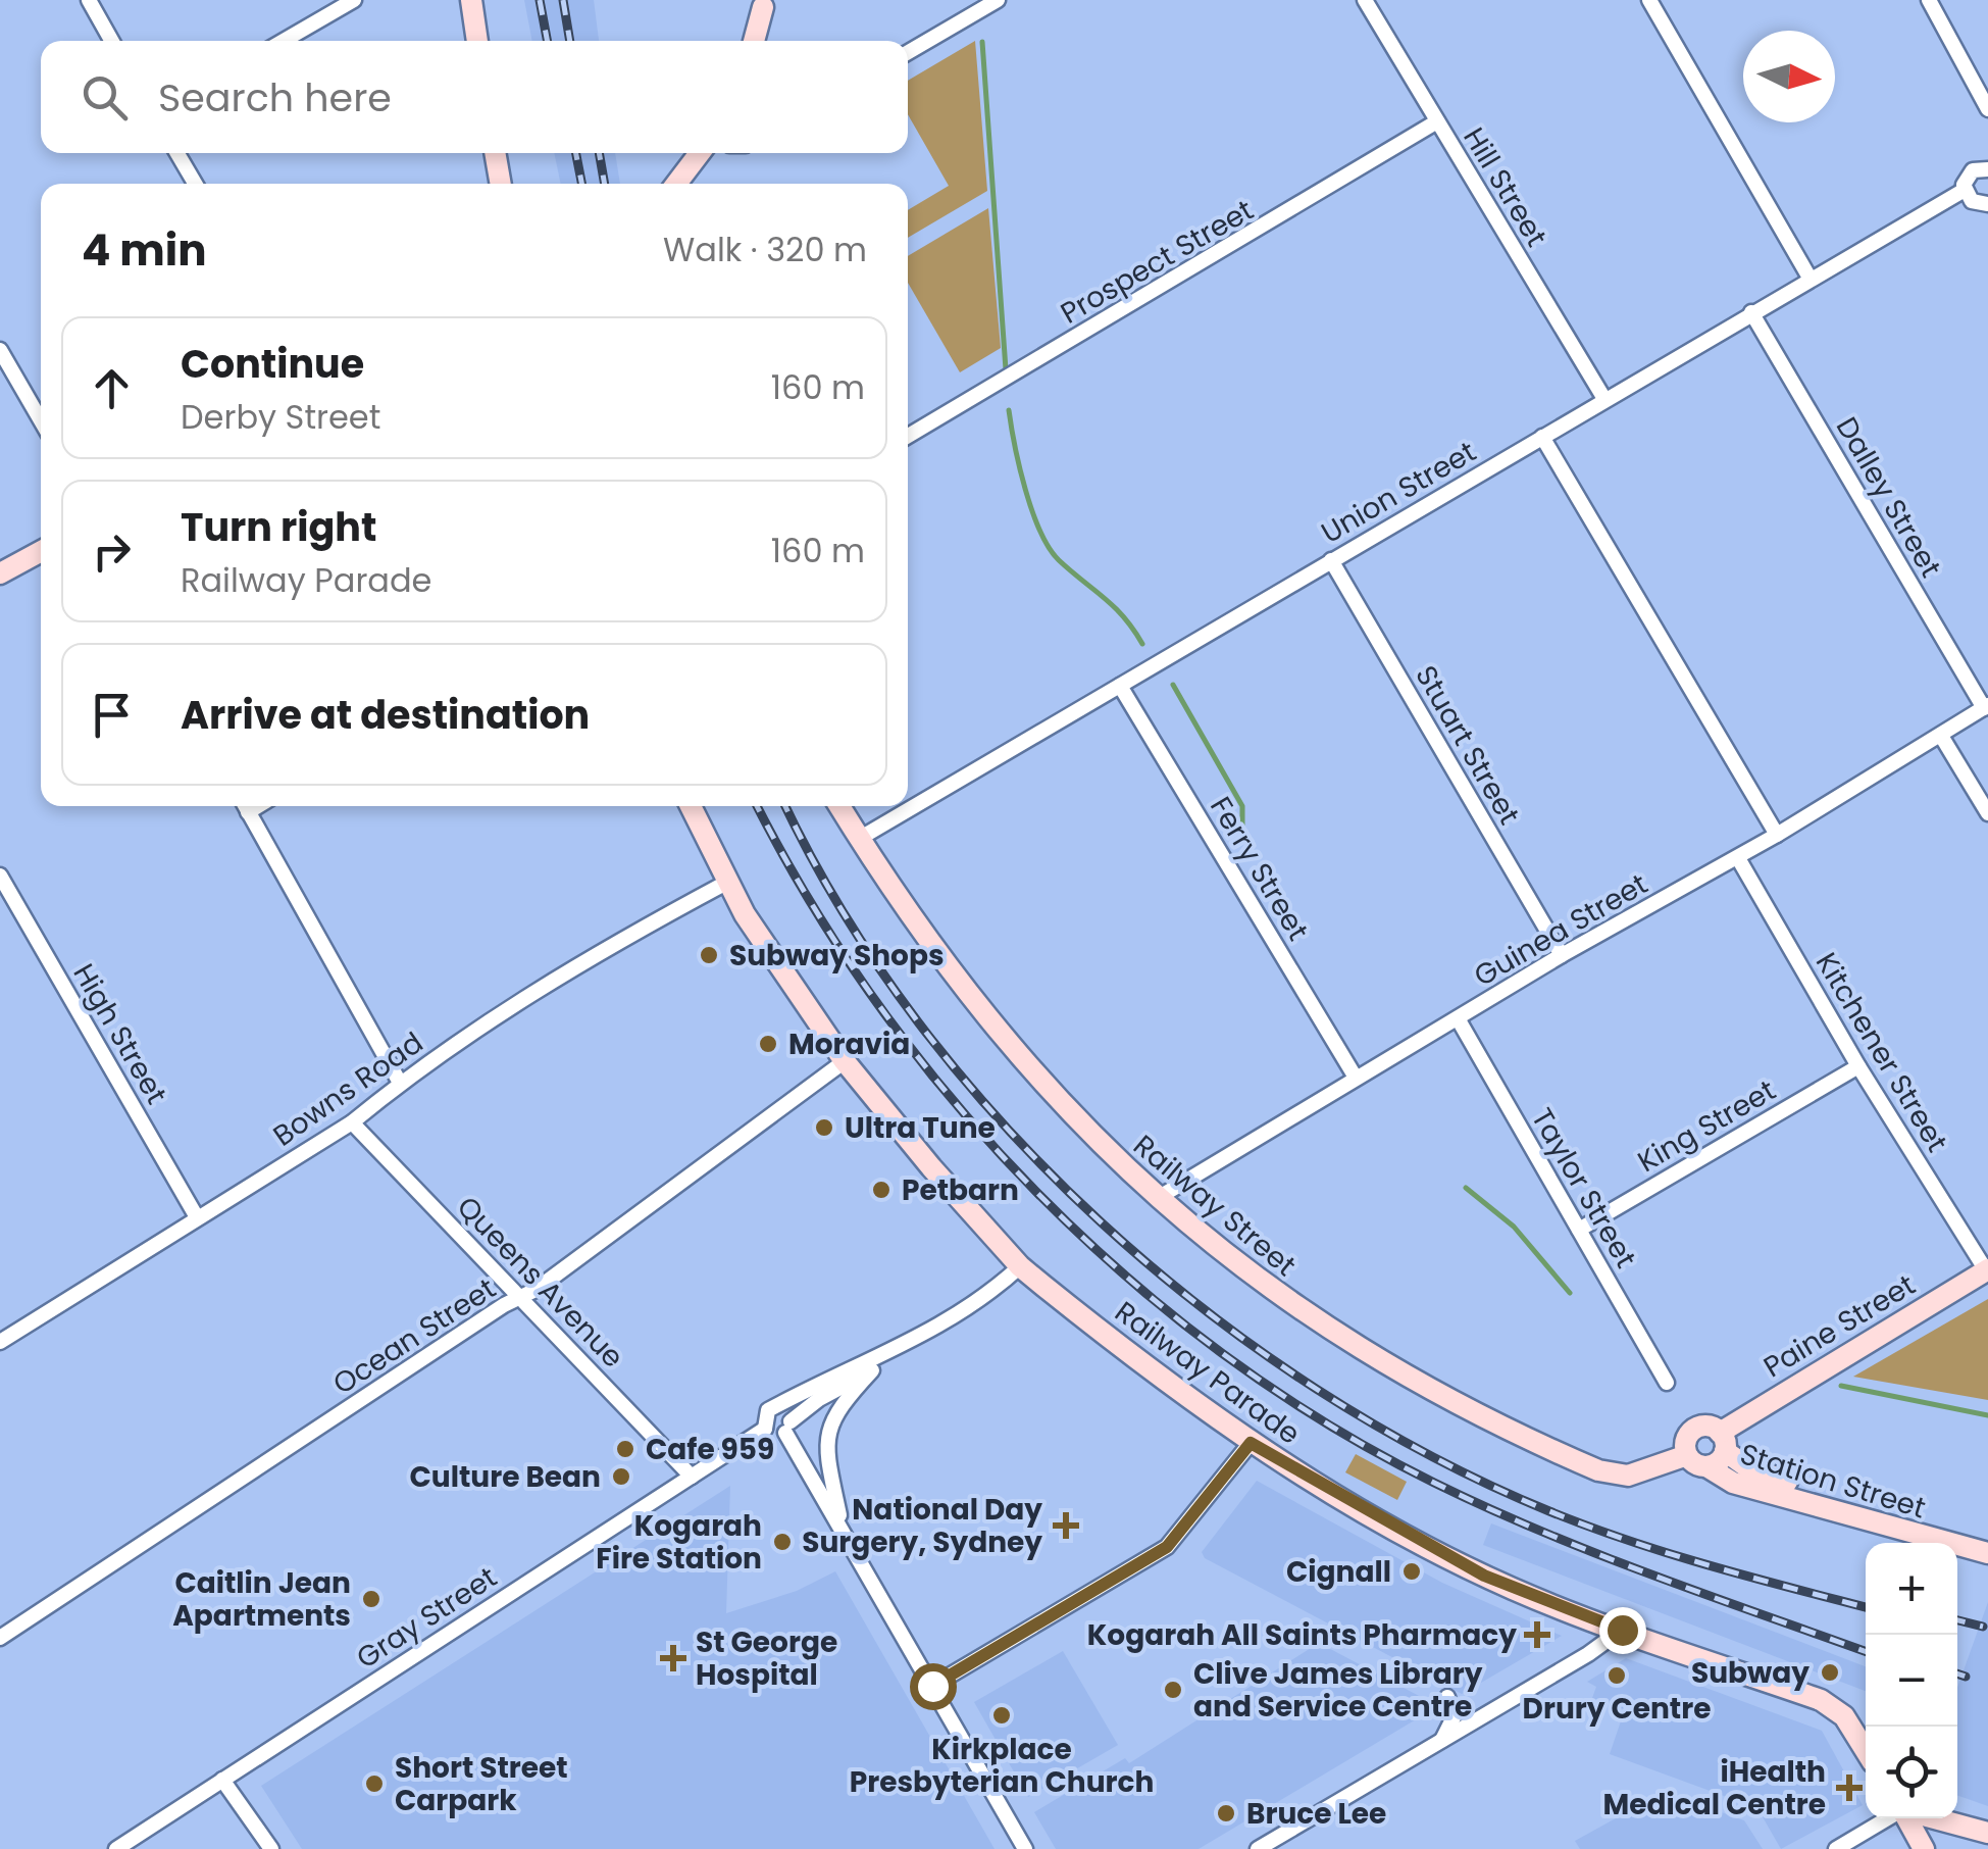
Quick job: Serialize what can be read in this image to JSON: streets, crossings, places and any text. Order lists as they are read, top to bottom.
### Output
{
  "streets": {
    "main road": [
      "Railway Street",
      "Paine Street",
      "Railway Parade",
      "Station Street"
    ],
    "street": [
      "Hill Street",
      "Prospect Street",
      "Union Street",
      "Dalley Street",
      "Stuart Street",
      "Ferry Street",
      "Guinea Street",
      "High Street",
      "Kitchener Street",
      "Bowns Road",
      "King Street",
      "Taylor Street",
      "Queens Avenue",
      "Ocean Street",
      "Gray Street"
    ]
  },
  "crossings": [
    ["Hill Street", "Prospect Street"],
    ["Hill Street", "Union Street"],
    ["Union Street", "Dalley Street"],
    ["Union Street", "Stuart Street"],
    ["Union Street", "Ferry Street"],
    ["Union Street", "Railway Street"],
    ["Dalley Street", "Guinea Street"],
    ["Stuart Street", "Guinea Street"],
    ["Ferry Street", "Guinea Street"],
    ["Guinea Street", "Kitchener Street"],
    ["Guinea Street", "Taylor Street"],
    ["Guinea Street", "Railway Street"],
    ["High Street", "Bowns Road"],
    ["Kitchener Street", "King Street"],
    ["Kitchener Street", "Paine Street"],
    ["Bowns Road", "Queens Avenue"],
    ["Bowns Road", "Railway Parade"],
    ["King Street", "Taylor Street"],
    ["Railway Street", "Paine Street"],
    ["Railway Street", "Station Street"],
    ["Queens Avenue", "Ocean Street"],
    ["Queens Avenue", "Gray Street"],
    ["Paine Street", "Station Street"],
    ["Ocean Street", "Railway Parade"]
  ],
  "places": {
    "other": [
      "Subway Shops",
      "Moravia",
      "Ultra Tune",
      "Petbarn",
      "Cafe 959",
      "Culture Bean",
      "Kogarah Fire Station",
      "Cignall",
      "Caitlin Jean Apartments",
      "Subway",
      "Drury Centre",
      "Clive James Library and Service Centre",
      "Kirkplace Presbyterian Church",
      "Short Street Carpark",
      "Bruce Lee"
    ],
    "health": [
      "National Day Surgery, Sydney",
      "Kogarah All Saints Pharmacy",
      "St George Hospital",
      "iHealth Medical Centre"
    ]
  },
  "north": "right",
  "page": {
    "search": "Search here",
    "heading": ["4 min", "Walk · 320 m"],
    "list": [
      ["Continue", "Derby Street", "160 m"],
      ["Turn right", "Railway Parade", "160 m"],
      "Arrive at destination"
    ],
    "map_buttons": ["+", "−"]
  }
}
